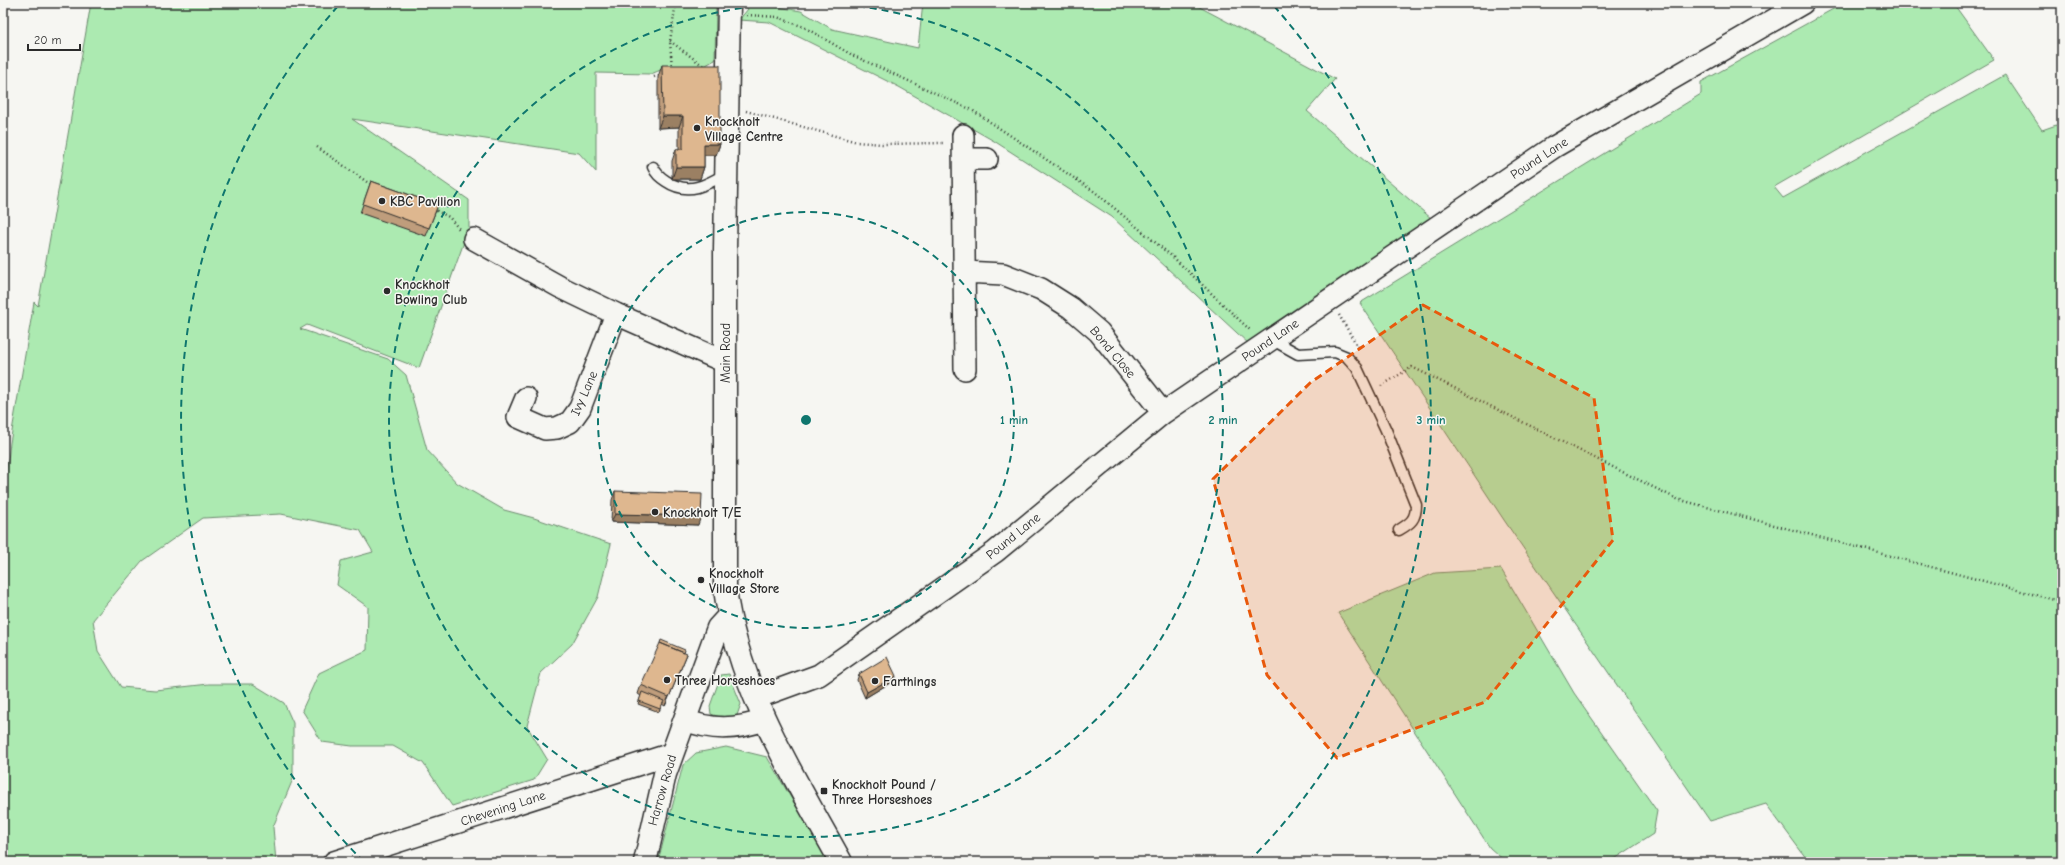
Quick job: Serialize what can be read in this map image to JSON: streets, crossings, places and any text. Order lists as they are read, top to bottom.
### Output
{
  "streets": {
    "street": [
      "Pound Lane",
      "Bond Close",
      "Main Road",
      "Ivy Lane",
      "Harrow Road",
      "Chevening Lane"
    ]
  },
  "crossings": [
    ["Pound Lane", "Bond Close"],
    ["Pound Lane", "Main Road"],
    ["Main Road", "Harrow Road"],
    ["Harrow Road", "Chevening Lane"]
  ],
  "places": {
    "other": [
      "Knockholt Village Centre",
      "KBC Pavilion",
      "Knockholt Bowling Club",
      "Knockholt T/E",
      "Knockholt Village Store",
      "Three Horseshoes",
      "Farthings"
    ],
    "transit": ["Knockholt Pound / Three Horseshoes"]
  },
  "scale_bar": "20 m",
  "rings": ["1 min", "2 min", "3 min"]
}
